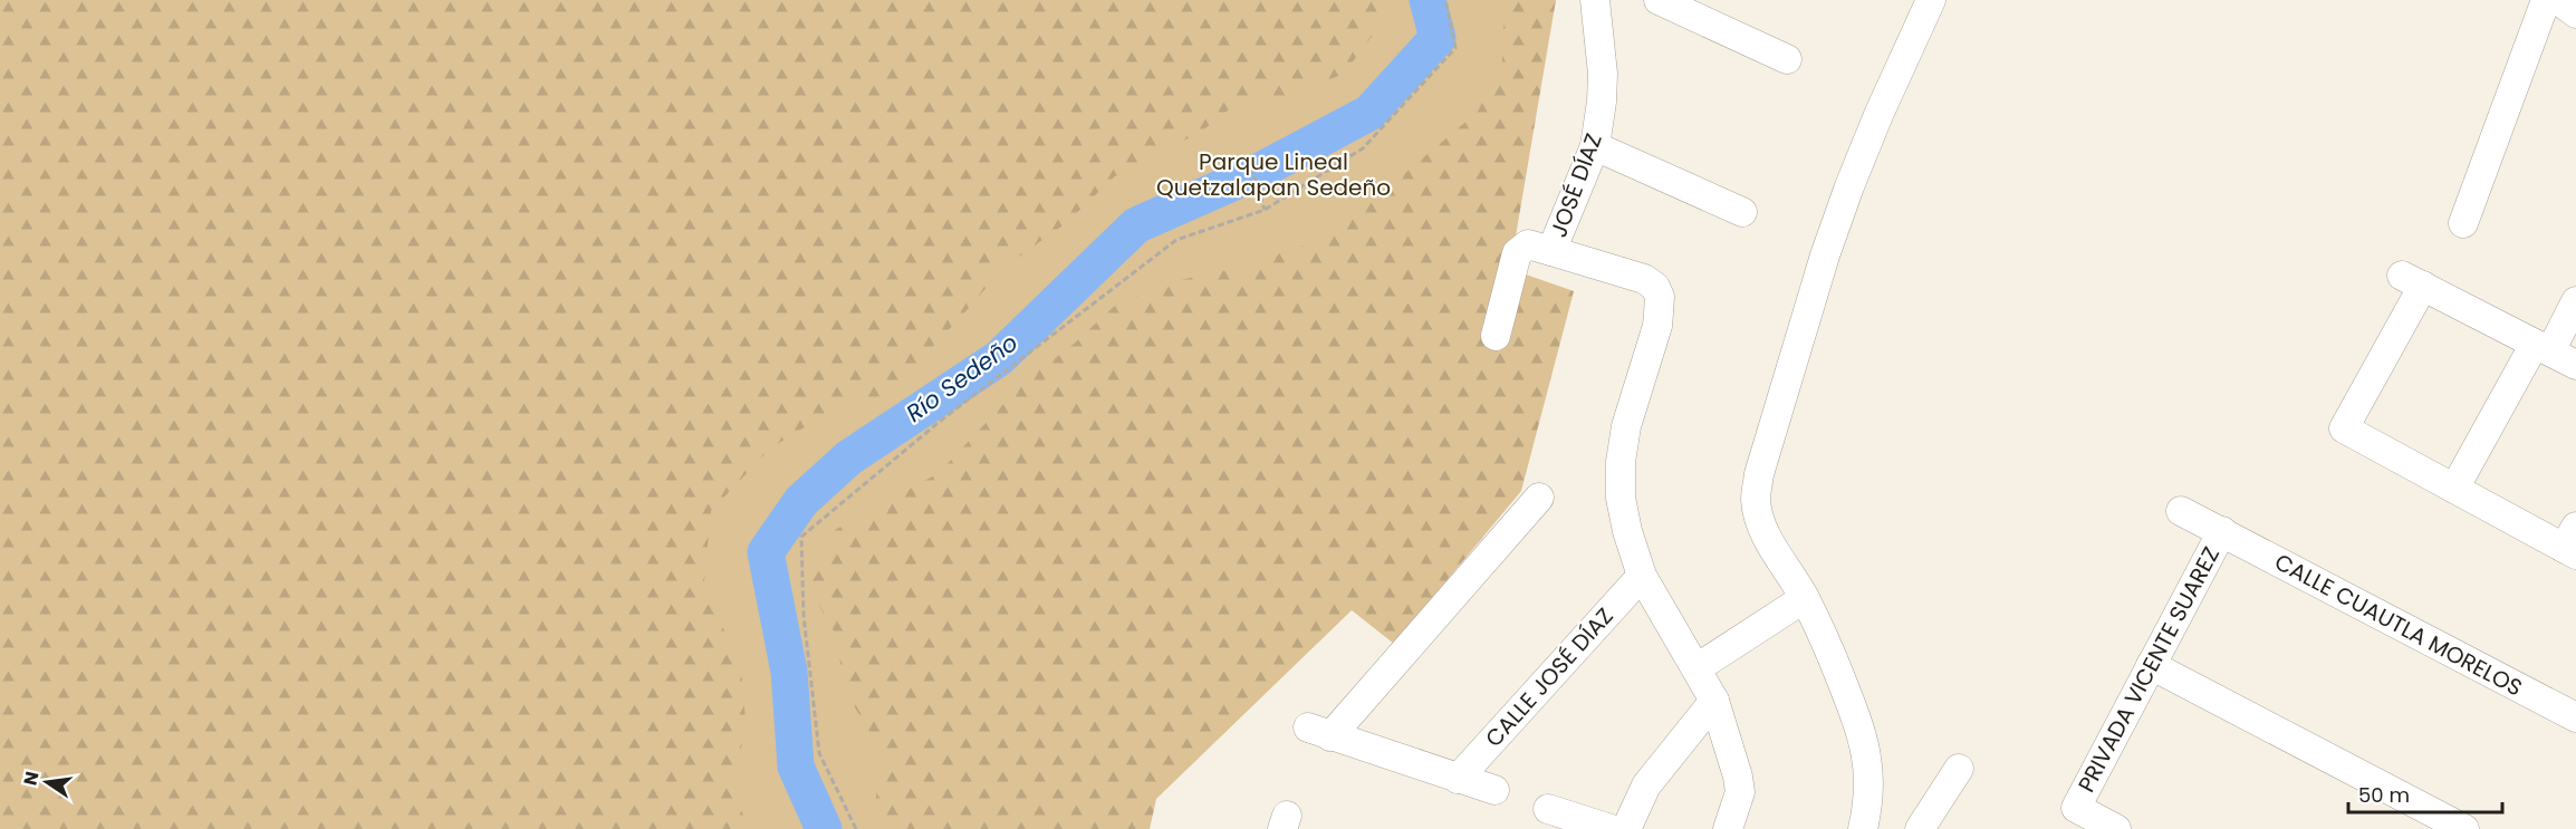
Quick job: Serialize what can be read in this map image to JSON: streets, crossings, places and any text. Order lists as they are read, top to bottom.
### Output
{
  "streets": {
    "street": [
      "JOSÉ DÍAZ",
      "CALLE CUAUTLA MORELOS",
      "PRIVADA VICENTE SUAREZ",
      "CALLE JOSÉ DÍAZ"
    ]
  },
  "crossings": [
    ["JOSÉ DÍAZ", "CALLE JOSÉ DÍAZ"],
    ["CALLE CUAUTLA MORELOS", "PRIVADA VICENTE SUAREZ"]
  ],
  "water": ["Río Sedeño"],
  "parks": ["Parque Lineal Quetzalapan Sedeño"],
  "scale_bar": "50 m",
  "north": "left"
}
